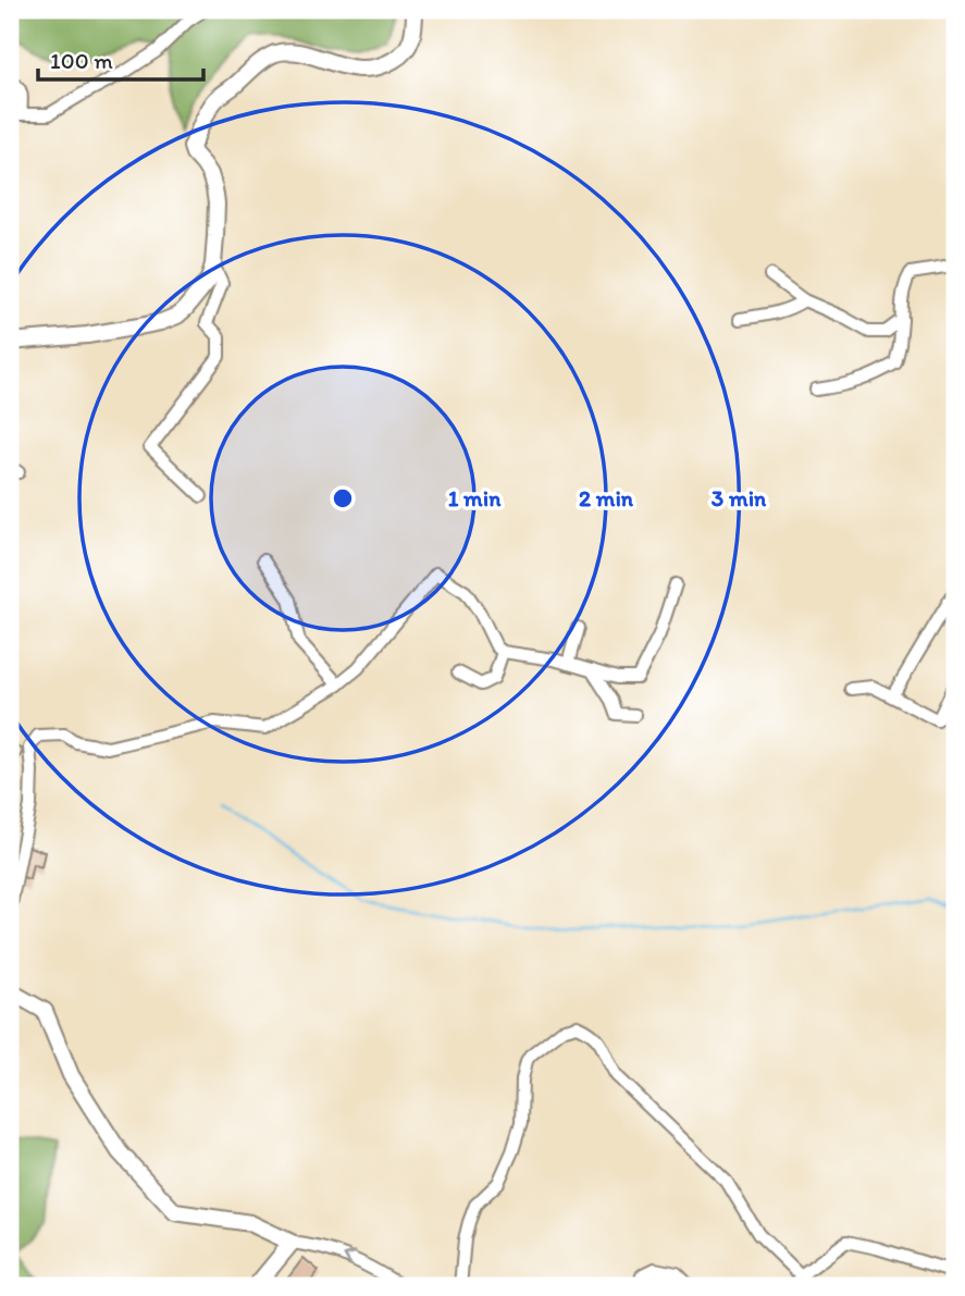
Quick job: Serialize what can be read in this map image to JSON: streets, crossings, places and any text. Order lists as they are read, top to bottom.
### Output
{
  "scale_bar": "100 m",
  "rings": ["1 min", "2 min", "3 min"]
}
